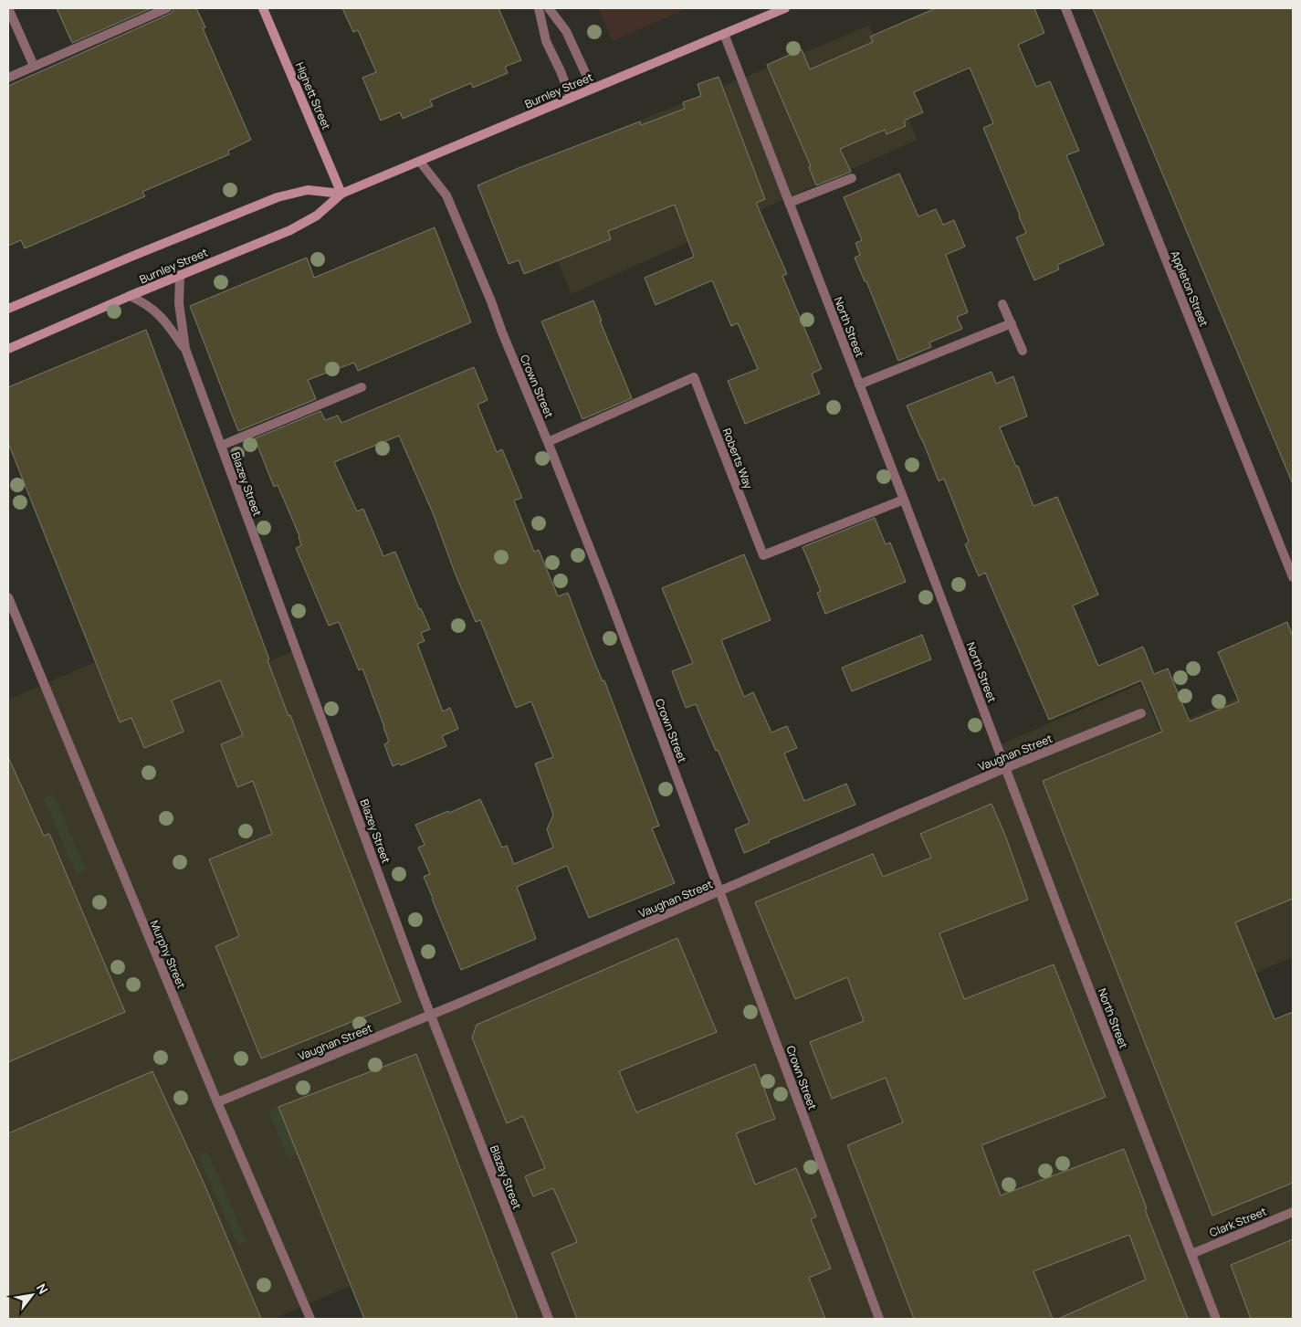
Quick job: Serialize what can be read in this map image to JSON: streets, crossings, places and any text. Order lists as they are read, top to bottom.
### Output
{
  "streets": {
    "main road": ["Burnley Street", "Highett Street"],
    "street": [
      "Appleton Street",
      "North Street",
      "Crown Street",
      "Roberts Way",
      "Blazey Street",
      "Vaughan Street",
      "Murphy Street",
      "Clark Street"
    ]
  },
  "crossings": [
    ["Burnley Street", "Highett Street"],
    ["Burnley Street", "North Street"],
    ["Burnley Street", "Crown Street"],
    ["Burnley Street", "Blazey Street"],
    ["North Street", "Roberts Way"],
    ["North Street", "Vaughan Street"],
    ["North Street", "Clark Street"],
    ["Crown Street", "Roberts Way"],
    ["Crown Street", "Vaughan Street"],
    ["Blazey Street", "Vaughan Street"],
    ["Vaughan Street", "Murphy Street"]
  ],
  "north": "top right"
}
